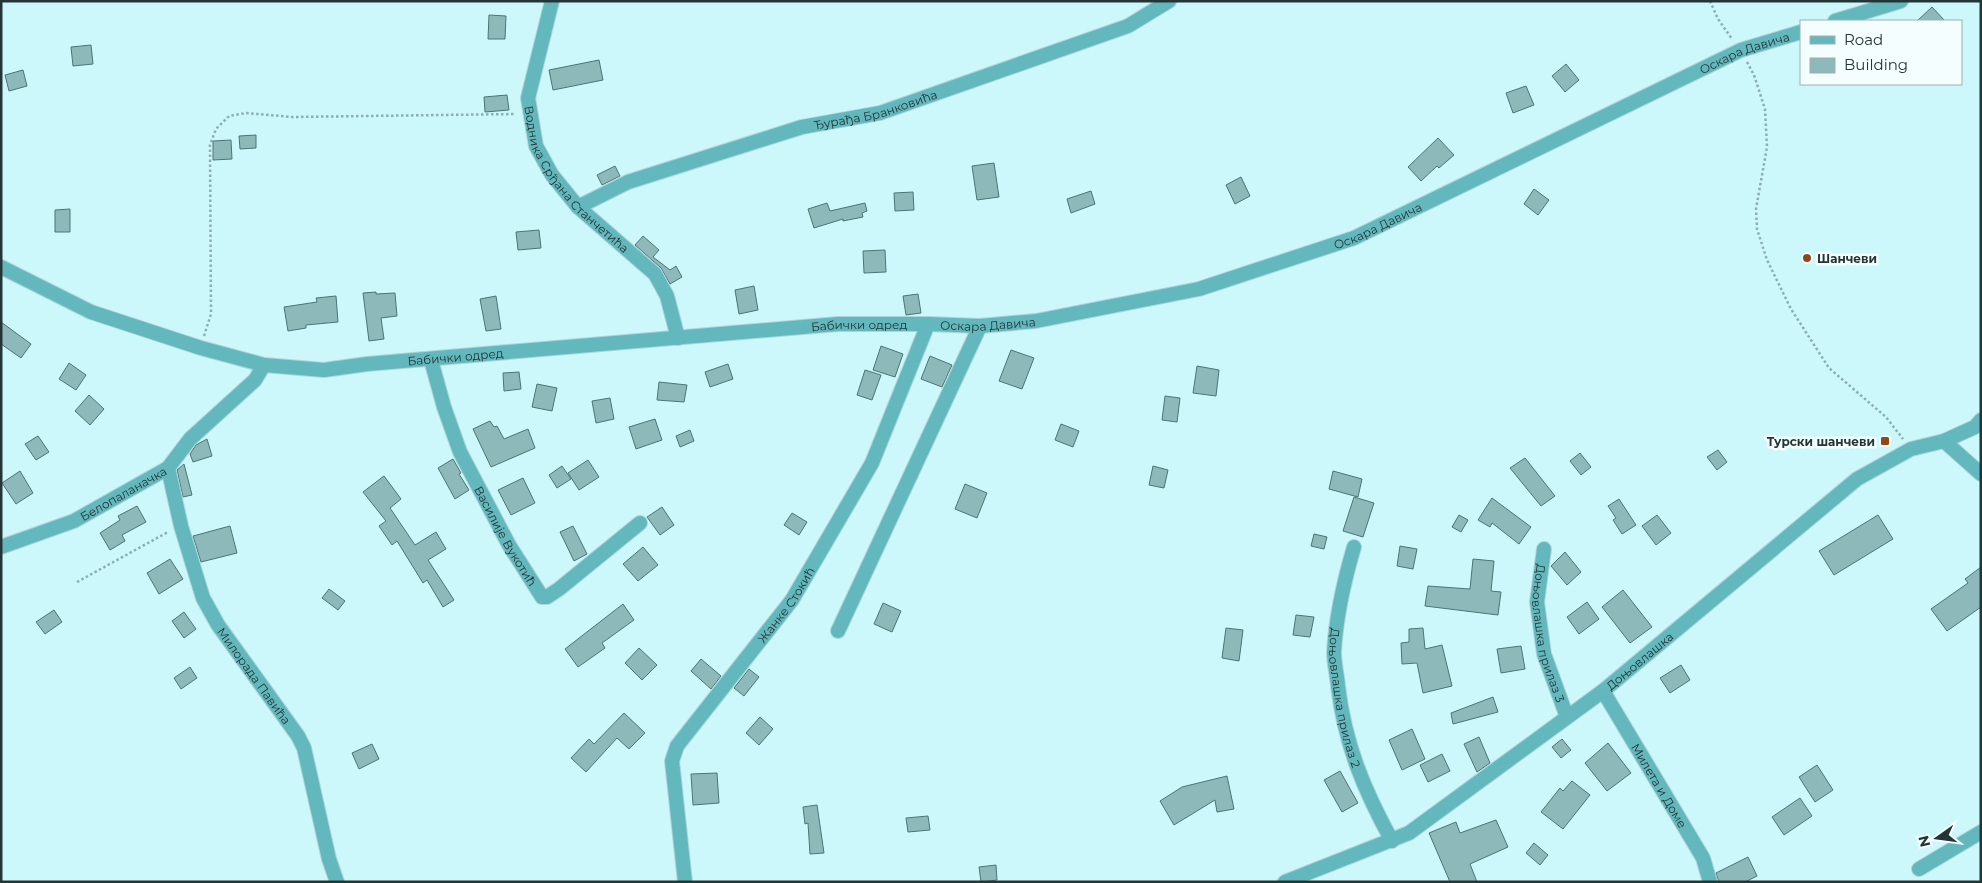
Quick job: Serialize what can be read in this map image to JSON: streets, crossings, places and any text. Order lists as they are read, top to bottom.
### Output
{
  "streets": {
    "street": [
      "Оскара Давича",
      "Ђурађа Бранковића",
      "Водника Срђана Станчетића",
      "Бабички одред",
      "Белопаланачка",
      "Василије Вукотић",
      "Жанке Стокић",
      "Доњовлашка прилаз 3",
      "Доњовлашка",
      "Милорада Павића",
      "Доњовлашка прилаз 2",
      "Милета и Доме"
    ]
  },
  "crossings": [
    ["Оскара Давича", "Бабички одред"],
    ["Оскара Давича", "Жанке Стокић"],
    ["Ђурађа Бранковића", "Водника Срђана Станчетића"],
    ["Водника Срђана Станчетића", "Бабички одред"],
    ["Бабички одред", "Белопаланачка"],
    ["Бабички одред", "Василије Вукотић"],
    ["Бабички одред", "Жанке Стокић"],
    ["Белопаланачка", "Милорада Павића"],
    ["Доњовлашка прилаз 3", "Доњовлашка"],
    ["Доњовлашка", "Доњовлашка прилаз 2"],
    ["Доњовлашка", "Милета и Доме"]
  ],
  "places": {
    "other": ["Шанчеви"],
    "transit": ["Турски шанчеви"]
  },
  "legend": ["Road", "Building"],
  "north": "left"
}
